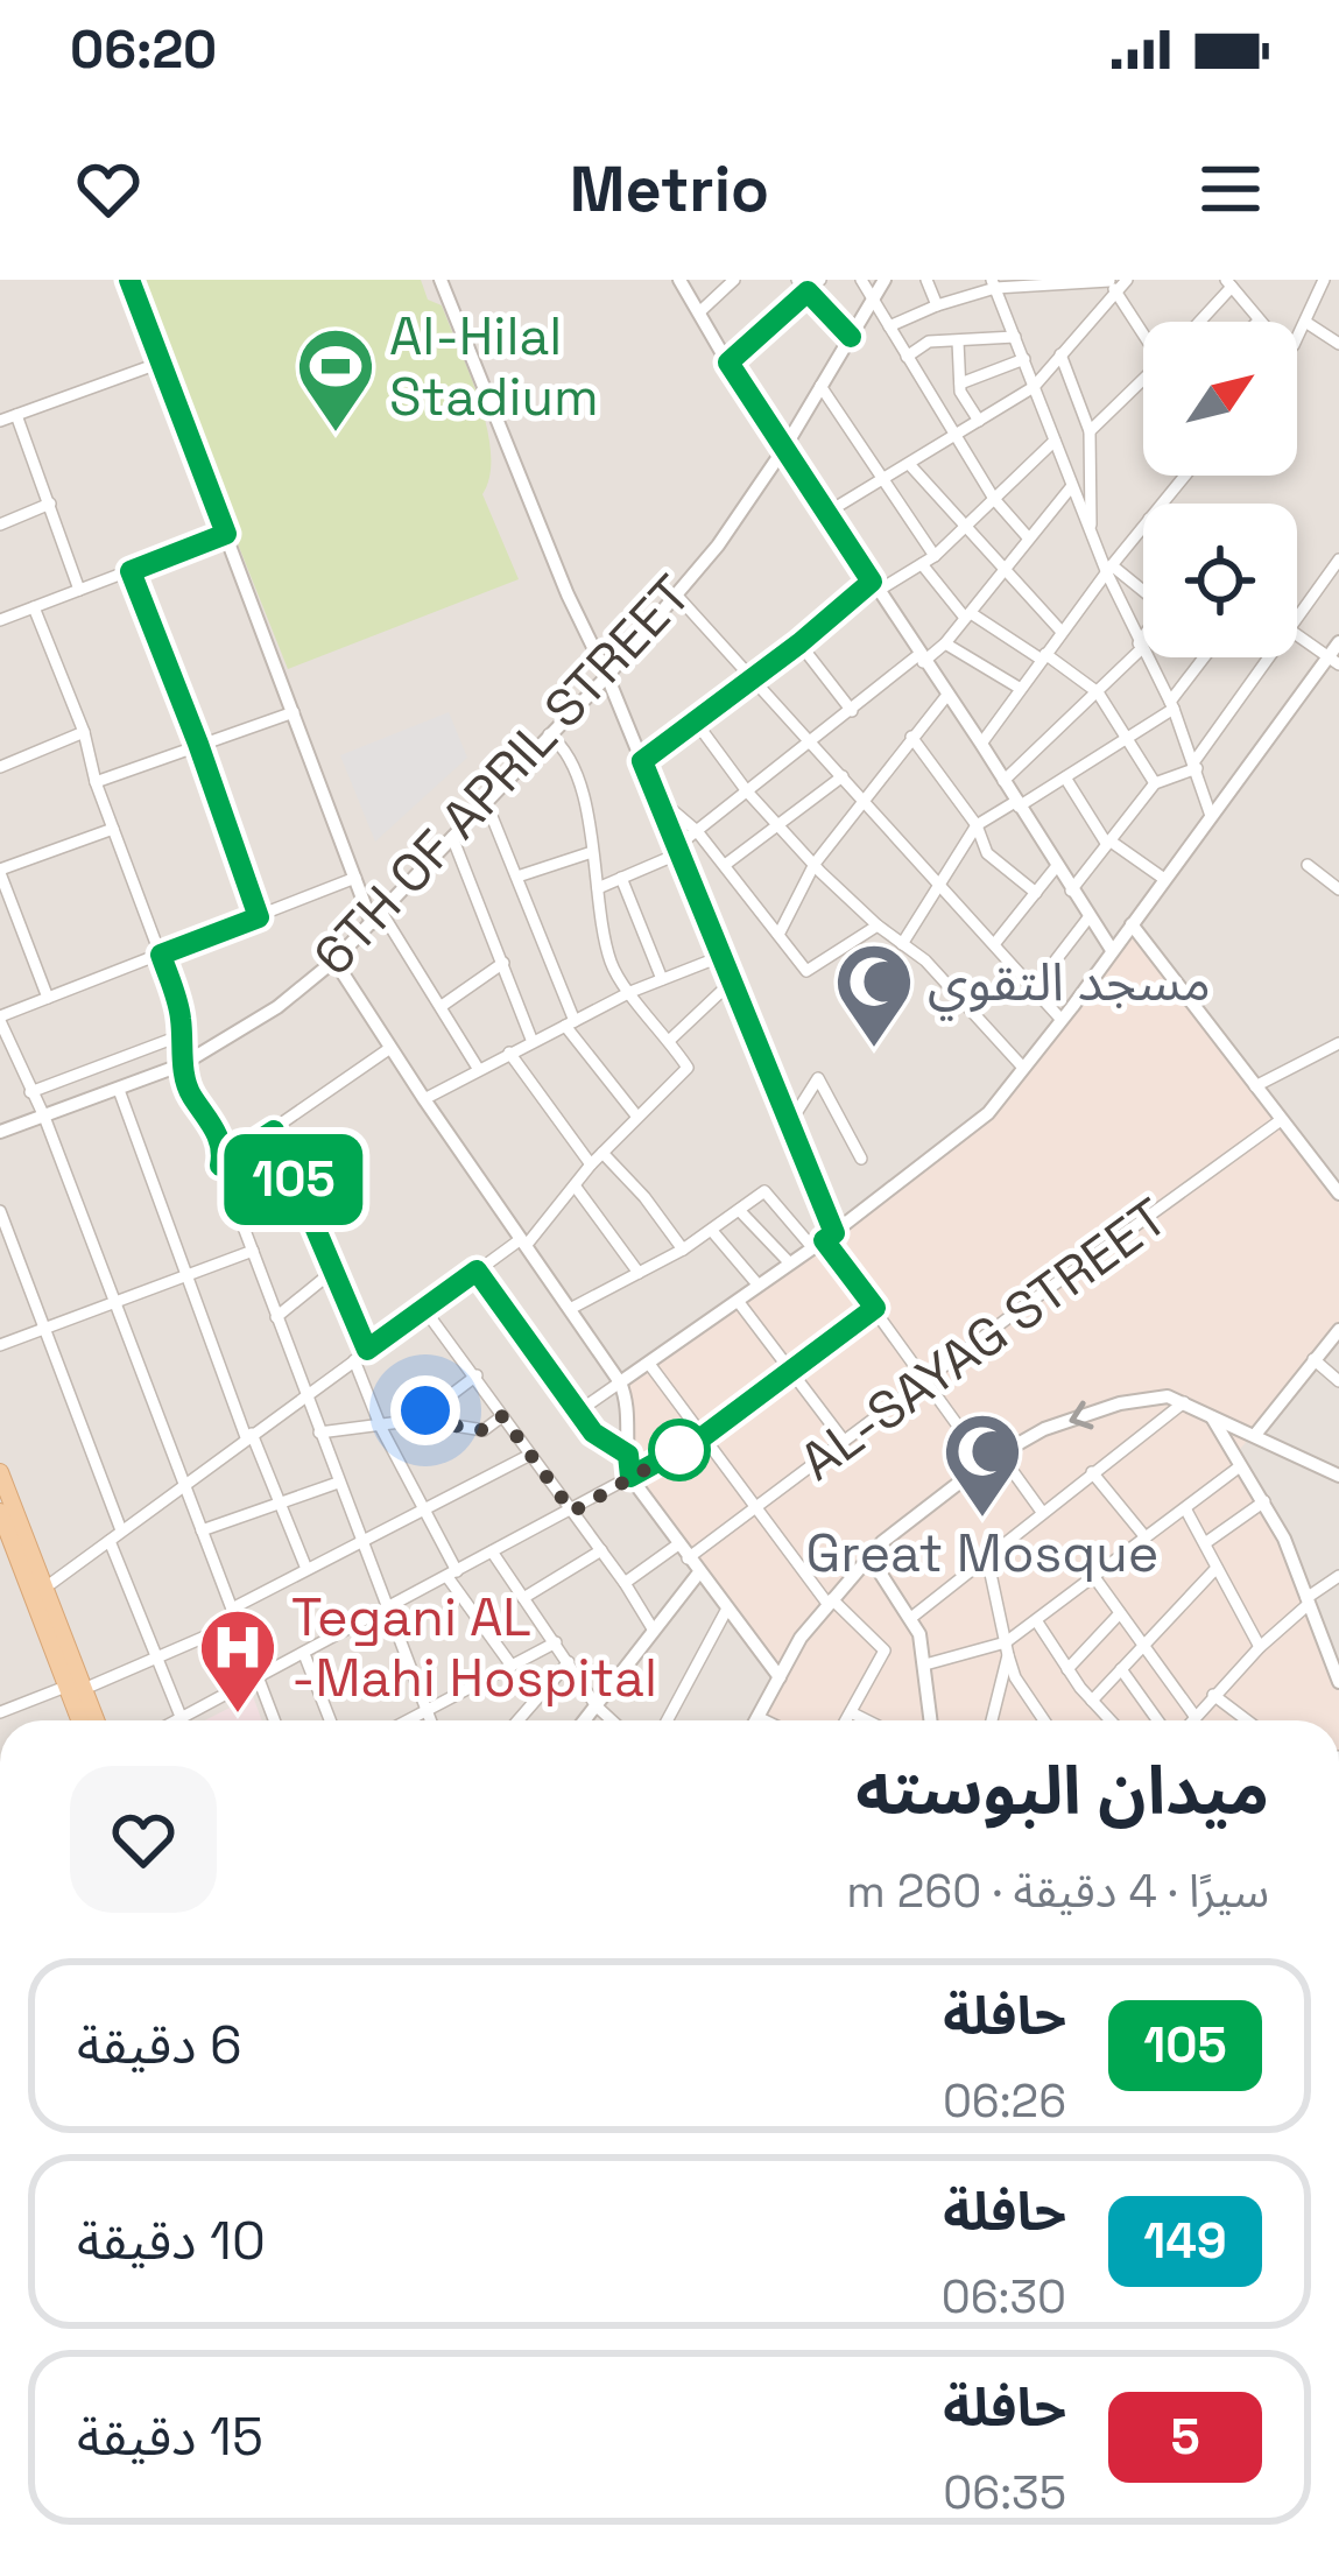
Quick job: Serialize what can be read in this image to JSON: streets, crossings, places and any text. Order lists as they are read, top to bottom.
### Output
{
  "streets": {
    "street": ["6TH OF APRIL STREET", "AL-SAYAG STREET"]
  },
  "places": {
    "sports": ["Al-Hilal Stadium"],
    "mosque": ["مسجد التقوي", "Great Mosque"],
    "hospital": ["Tegani AL -Mahi Hospital"]
  },
  "lines": ["bus line 105"],
  "north": "top right",
  "page": {
    "status": "06:20",
    "header": "Metrio",
    "on_map": "105",
    "heading": ["ميدان البوسته", "سيرًا · 4 دقيقة · 260 m"],
    "list": [
      {
        "mark": "105",
        "name": "حافلة",
        "note": "06:26",
        "value": "6 دقيقة"
      },
      {
        "mark": "149",
        "name": "حافلة",
        "note": "06:30",
        "value": "10 دقيقة"
      },
      {
        "mark": "5",
        "name": "حافلة",
        "note": "06:35",
        "value": "15 دقيقة"
      }
    ]
  }
}
